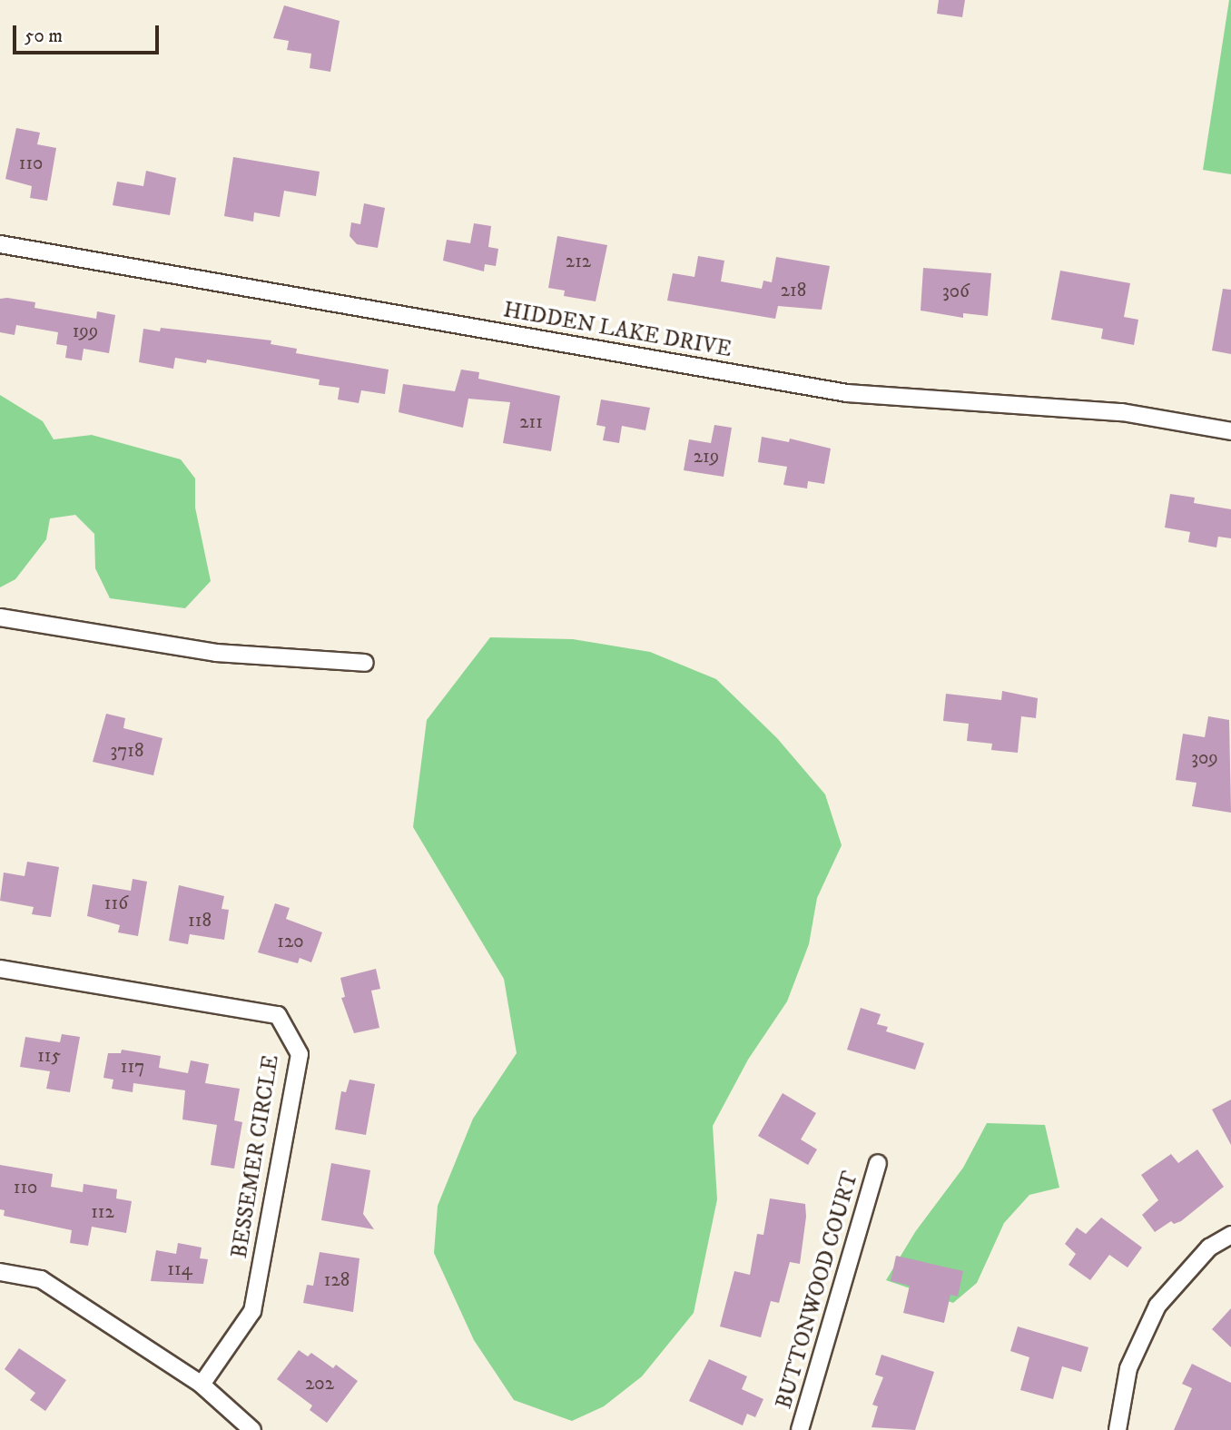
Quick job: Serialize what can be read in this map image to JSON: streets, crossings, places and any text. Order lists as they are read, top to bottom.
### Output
{
  "streets": {
    "street": ["HIDDEN LAKE DRIVE", "BESSEMER CIRCLE", "BUTTONWOOD COURT"]
  },
  "house_numbers": [
    "110",
    "212",
    "218",
    "306",
    "199",
    "211",
    "219",
    "3718",
    "309",
    "116",
    "118",
    "120",
    "115",
    "117",
    "110",
    "112",
    "114",
    "128",
    "202"
  ],
  "scale_bar": "50 m"
}
